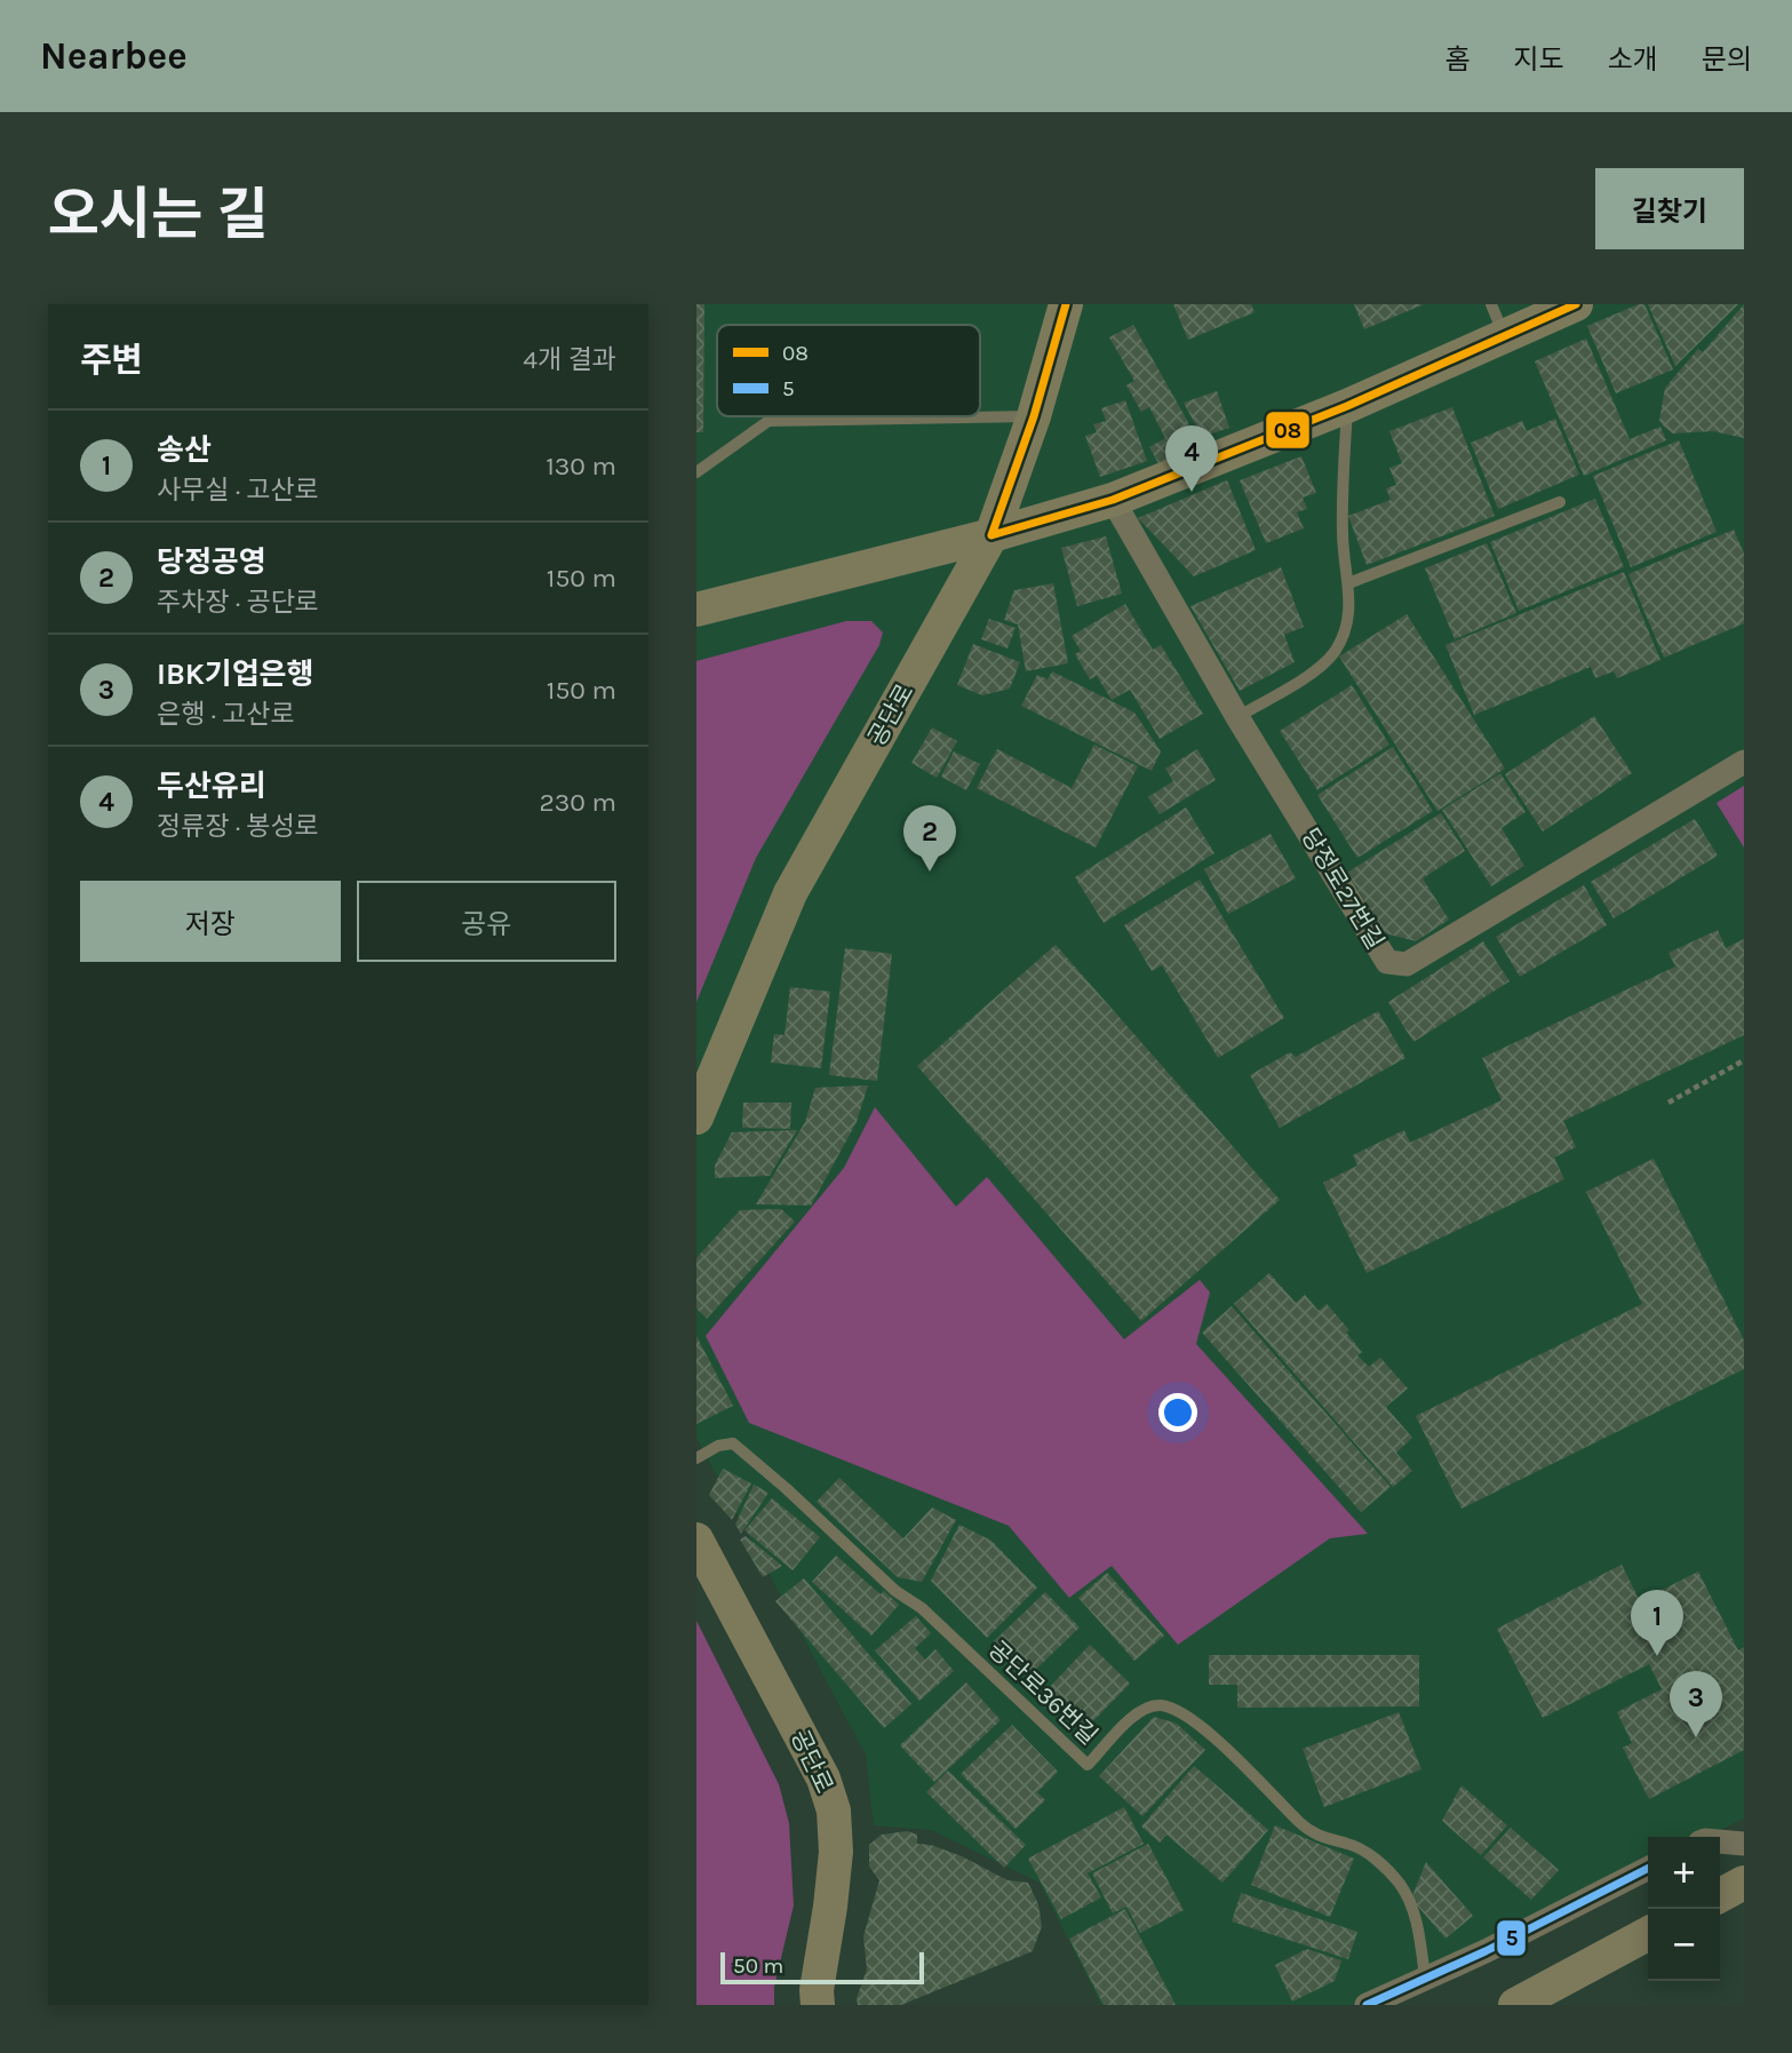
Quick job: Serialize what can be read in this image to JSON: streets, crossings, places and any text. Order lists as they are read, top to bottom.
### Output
{
  "streets": {
    "street": ["공단로", "당정로27번길"],
    "lane": ["공단로36번길"]
  },
  "lines": ["transit line 08", "transit line 5"],
  "legend": ["08", "5"],
  "scale_bar": "50 m",
  "page": {
    "header": "Nearbee",
    "nav": [
      "홈",
      "지도",
      "소개",
      "문의"
    ],
    "title": "오시는 길",
    "buttons": [
      "길찾기",
      ["저장", "공유"]
    ],
    "heading": ["주변", "4개 결과"],
    "list": [
      {
        "mark": "1",
        "name": "송산",
        "note": "사무실 · 고산로",
        "value": "130 m"
      },
      {
        "mark": "2",
        "name": "당정공영",
        "note": "주차장 · 공단로",
        "value": "150 m"
      },
      {
        "mark": "3",
        "name": "IBK기업은행",
        "note": "은행 · 고산로",
        "value": "150 m"
      },
      {
        "mark": "4",
        "name": "두산유리",
        "note": "정류장 · 봉성로",
        "value": "230 m"
      }
    ],
    "pins": [
      "4",
      "2",
      "1",
      "3"
    ],
    "map_buttons": ["+", "−"],
    "scale": "50 m"
  }
}
